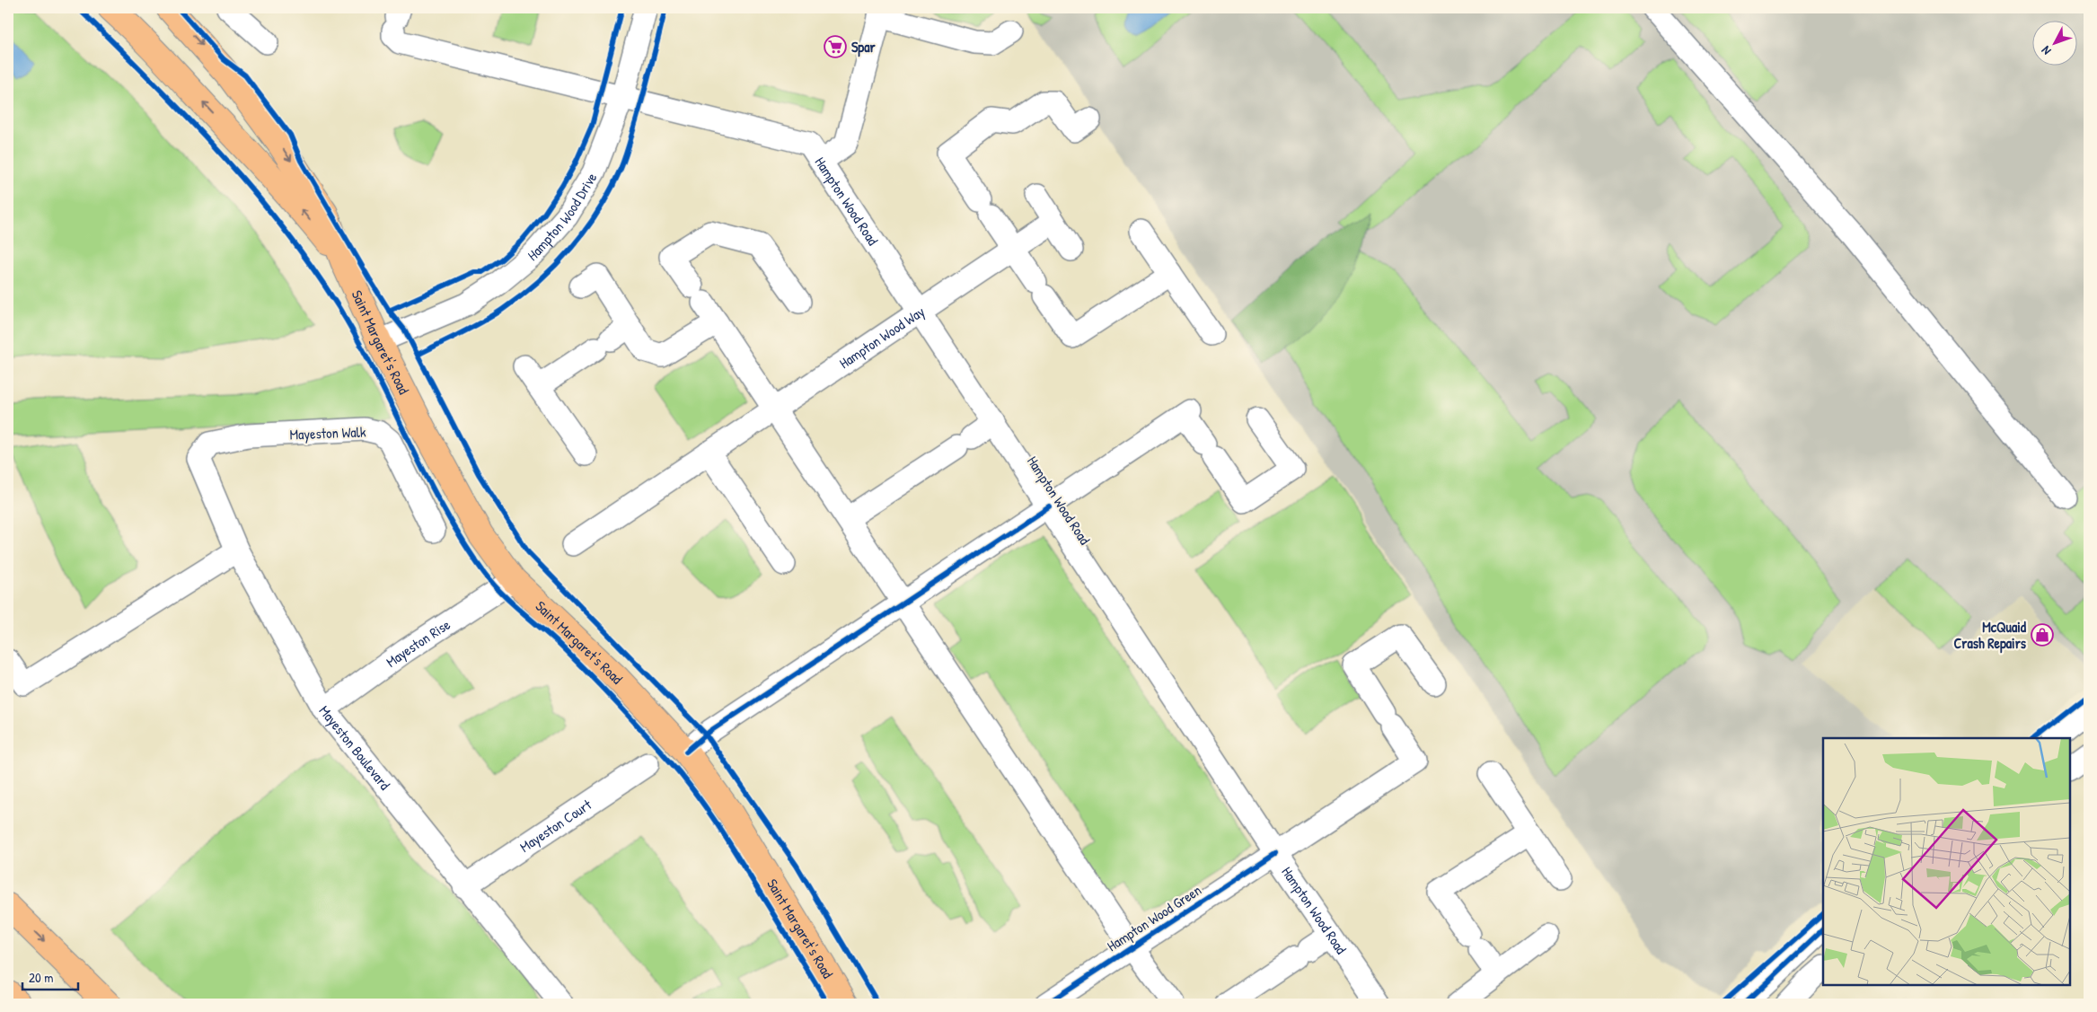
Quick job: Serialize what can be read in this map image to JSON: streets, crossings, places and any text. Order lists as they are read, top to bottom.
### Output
{
  "streets": {
    "main road": ["Saint Margaret's Road"],
    "street": [
      "Hampton Wood Road",
      "Hampton Wood Drive",
      "Hampton Wood Way",
      "Mayeston Walk",
      "Mayeston Rise",
      "Mayeston Boulevard",
      "Mayeston Court",
      "Hampton Wood Green"
    ]
  },
  "crossings": [
    ["Hampton Wood Road", "Hampton Wood Drive"],
    ["Hampton Wood Road", "Hampton Wood Way"],
    ["Hampton Wood Road", "Hampton Wood Green"],
    ["Hampton Wood Drive", "Saint Margaret's Road"],
    ["Saint Margaret's Road", "Mayeston Rise"],
    ["Mayeston Walk", "Mayeston Boulevard"],
    ["Mayeston Rise", "Mayeston Boulevard"],
    ["Mayeston Boulevard", "Mayeston Court"]
  ],
  "places": {
    "supermarket": ["Spar"],
    "shop": ["McQuaid Crash Repairs"]
  },
  "scale_bar": "20 m",
  "north": "bottom left"
}
